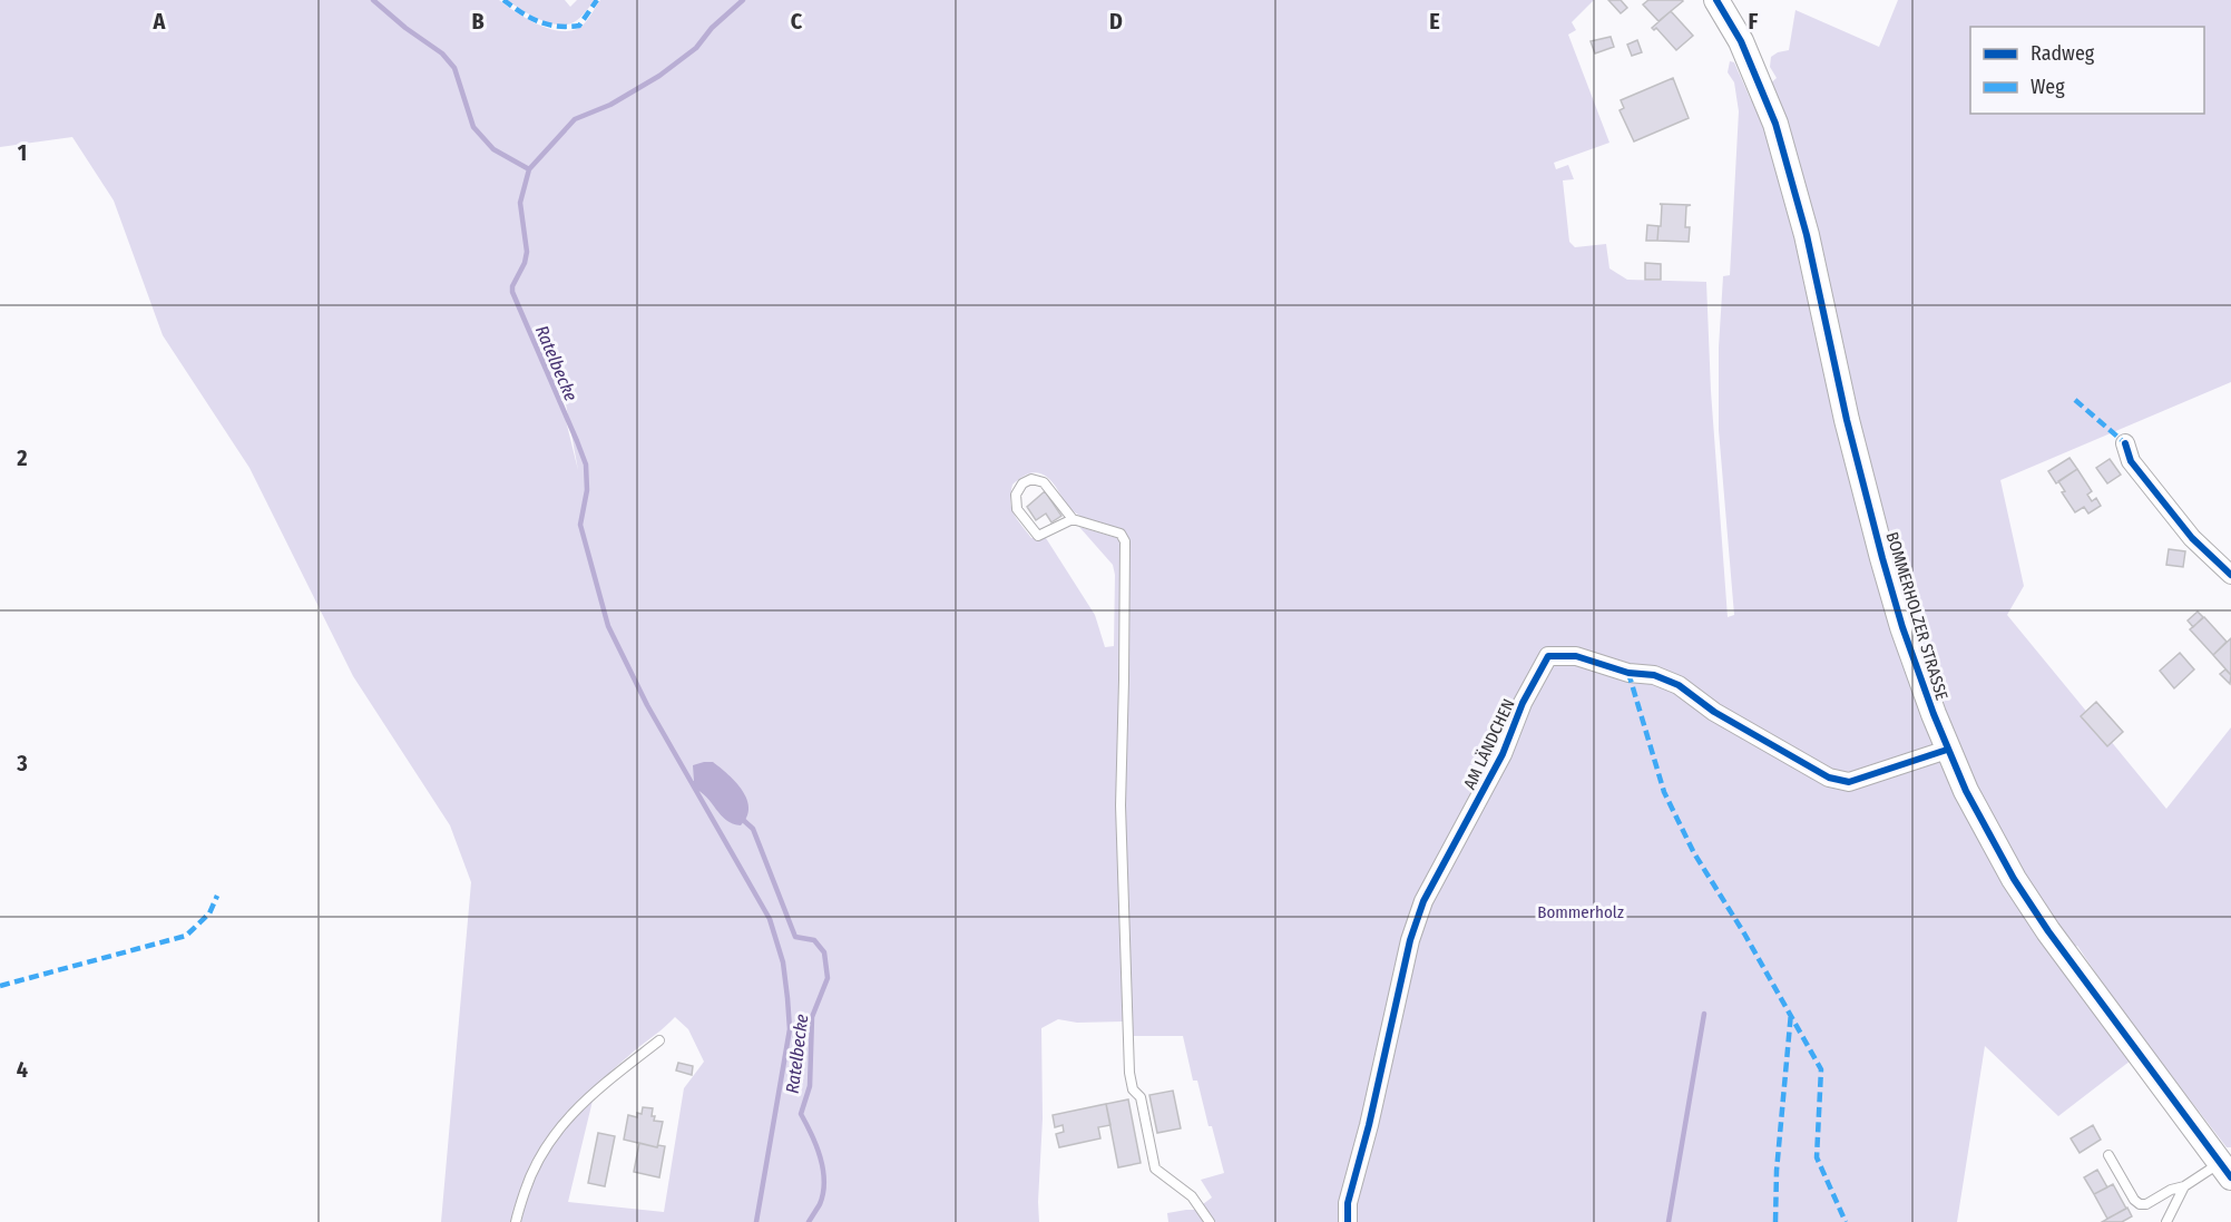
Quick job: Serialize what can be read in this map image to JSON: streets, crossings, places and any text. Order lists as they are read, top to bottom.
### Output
{
  "streets": {
    "main road": ["BOMMERHOLZER STRASSE"],
    "street": ["AM LÄNDCHEN"]
  },
  "crossings": [
    ["BOMMERHOLZER STRASSE", "AM LÄNDCHEN"]
  ],
  "water": ["Ratelbecke"],
  "parks": ["Bommerholz"],
  "legend": ["Radweg", "Weg"],
  "grid": {
    "columns": [
      "A",
      "B",
      "C",
      "D",
      "E",
      "F"
    ],
    "rows": [
      "1",
      "2",
      "3",
      "4"
    ]
  }
}
